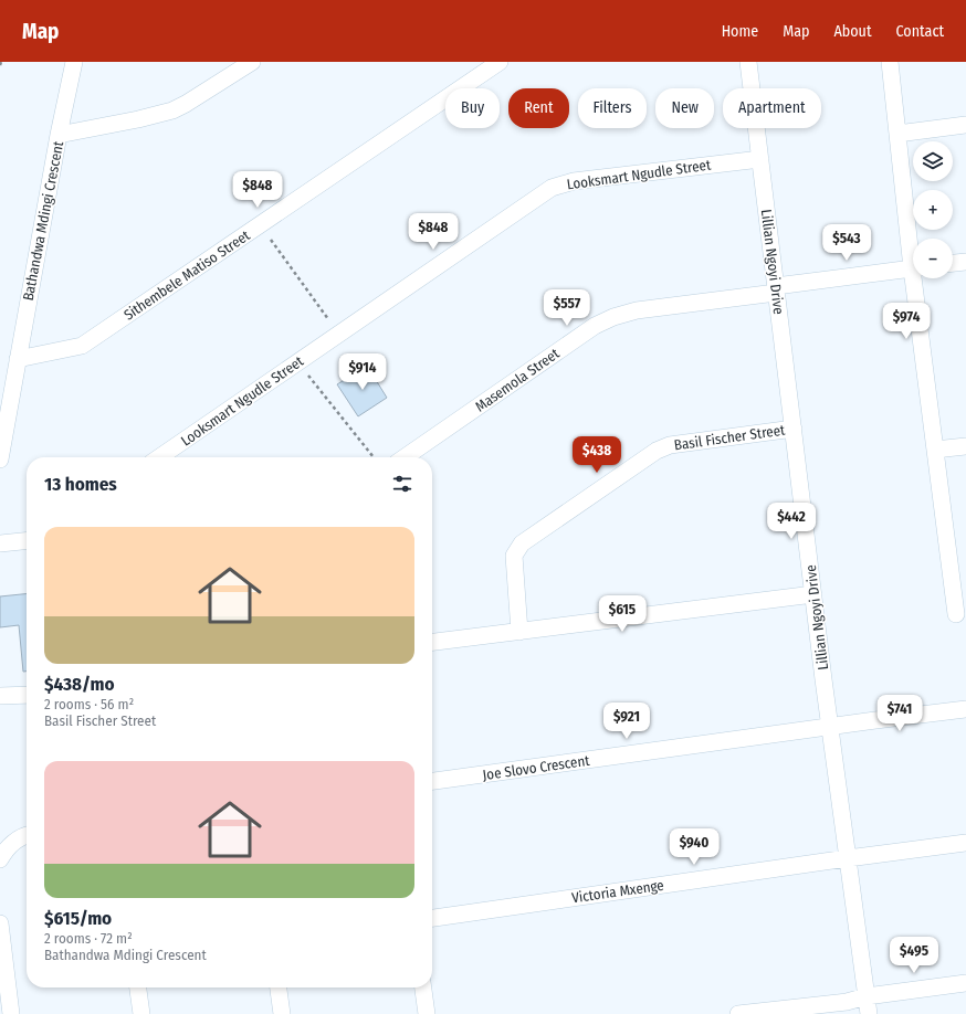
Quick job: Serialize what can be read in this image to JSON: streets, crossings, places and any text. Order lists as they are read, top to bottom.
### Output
{
  "streets": {
    "street": [
      "Looksmart Ngudle Street",
      "Bathandwa Mdingi Crescent",
      "Lillian Ngoyi Drive",
      "Sithembele Matiso Street",
      "Masemola Street",
      "Basil Fischer Street",
      "Joe Slovo Crescent",
      "Victoria Mxenge"
    ]
  },
  "crossings": [
    ["Looksmart Ngudle Street", "Lillian Ngoyi Drive"],
    ["Bathandwa Mdingi Crescent", "Sithembele Matiso Street"],
    ["Lillian Ngoyi Drive", "Masemola Street"],
    ["Lillian Ngoyi Drive", "Basil Fischer Street"],
    ["Lillian Ngoyi Drive", "Joe Slovo Crescent"],
    ["Lillian Ngoyi Drive", "Victoria Mxenge"]
  ],
  "page": {
    "header": "Map",
    "nav": [
      "Home",
      "Map",
      "About",
      "Contact"
    ],
    "chip": [
      "Buy",
      "Rent",
      "Filters",
      "New",
      "Apartment"
    ],
    "map_buttons": ["+", "−"],
    "price": [
      "$848",
      "$848",
      "$543",
      "$557",
      "$974",
      "$914",
      "$438",
      "$442",
      "$615",
      "$741",
      "$921",
      "$940",
      "$495"
    ],
    "heading": "13 homes",
    "list": [
      {
        "name": "$438/mo",
        "note": "2 rooms · 56 m² · Basil Fischer Street"
      },
      {
        "name": "$615/mo",
        "note": "2 rooms · 72 m² · Bathandwa Mdingi Crescent"
      }
    ]
  }
}
